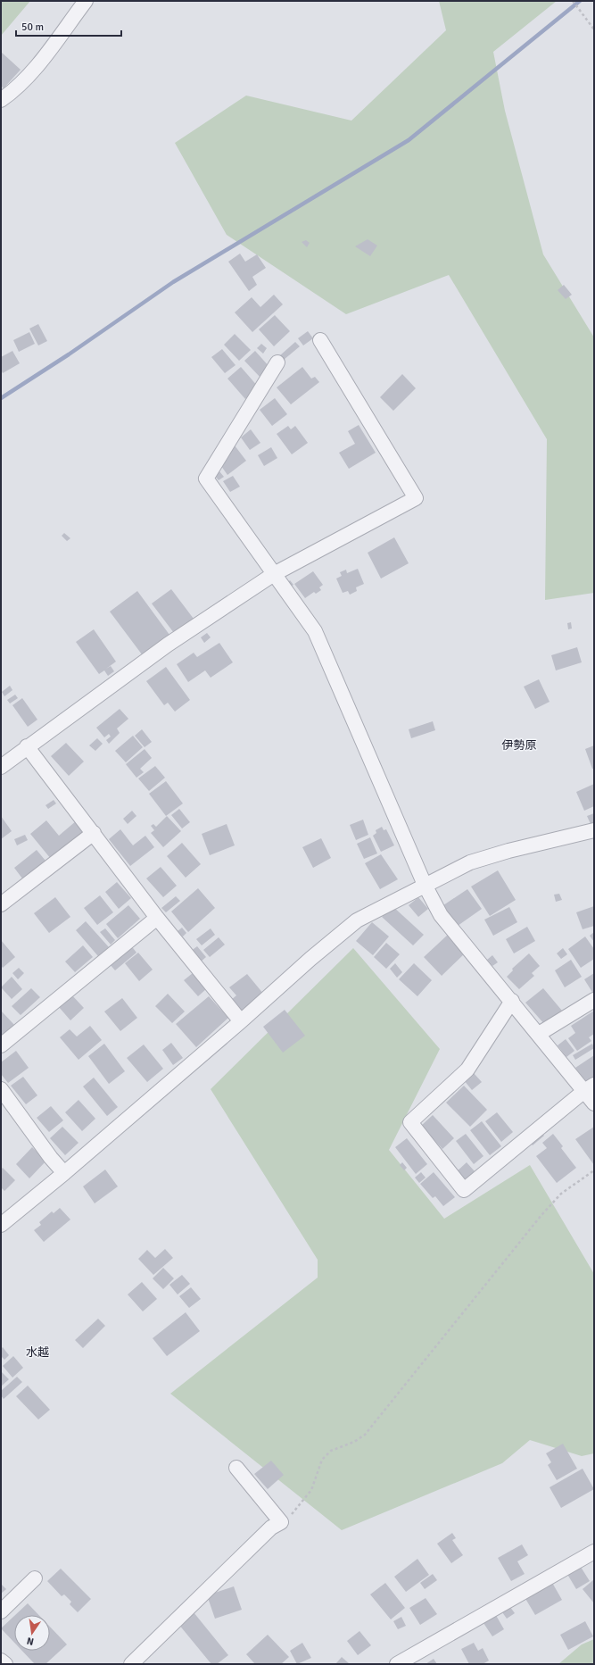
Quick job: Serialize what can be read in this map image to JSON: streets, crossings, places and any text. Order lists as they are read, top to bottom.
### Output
{
  "districts": ["伊勢原", "水越"],
  "scale_bar": "50 m",
  "north": "bottom"
}
